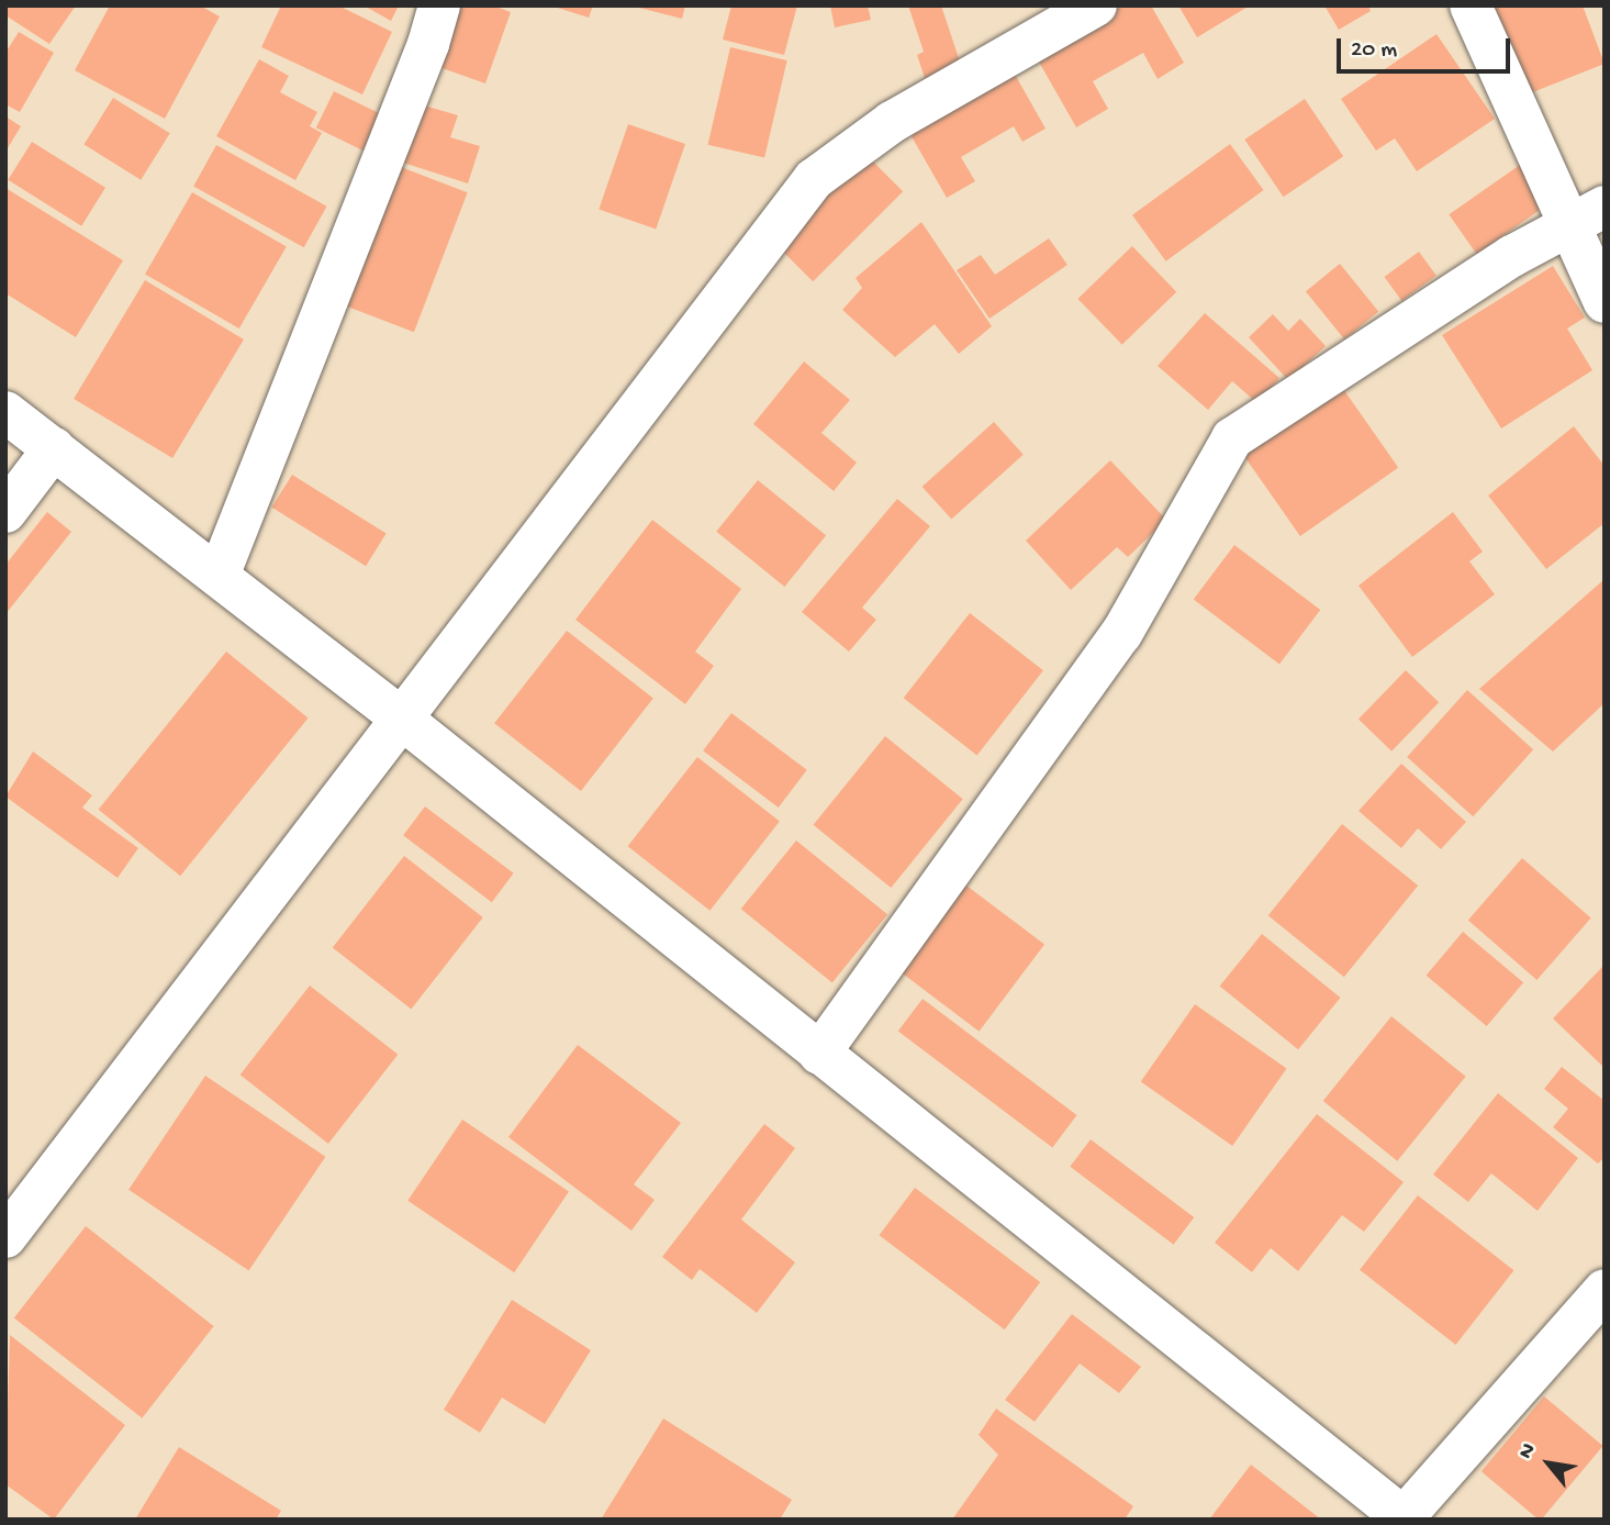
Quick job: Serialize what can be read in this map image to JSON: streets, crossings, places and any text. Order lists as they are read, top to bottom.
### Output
{
  "scale_bar": "20 m",
  "north": "top left"
}
